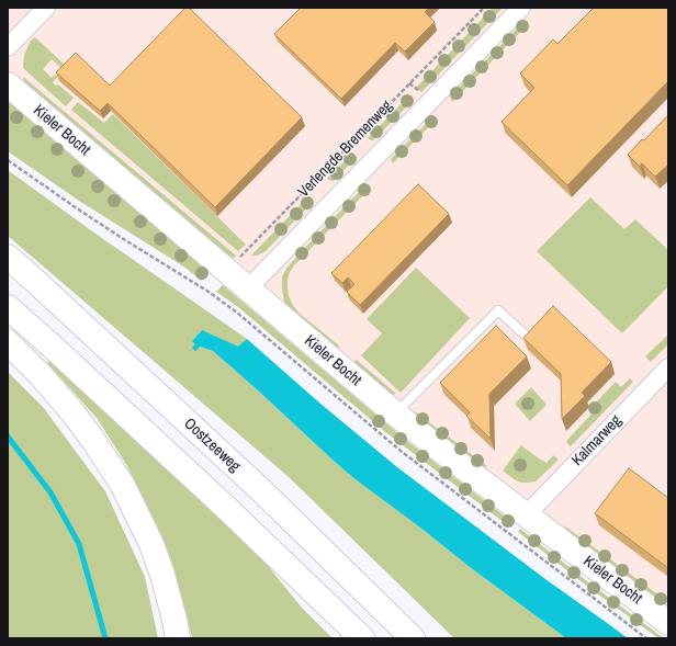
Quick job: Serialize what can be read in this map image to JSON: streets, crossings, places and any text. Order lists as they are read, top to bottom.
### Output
{
  "streets": {
    "main road": ["Kieler Bocht", "Oostzeeweg"],
    "street": ["Verlengde Bremenweg", "Kalmarweg"]
  },
  "crossings": [
    ["Kieler Bocht", "Verlengde Bremenweg"],
    ["Kieler Bocht", "Kalmarweg"]
  ]
}
